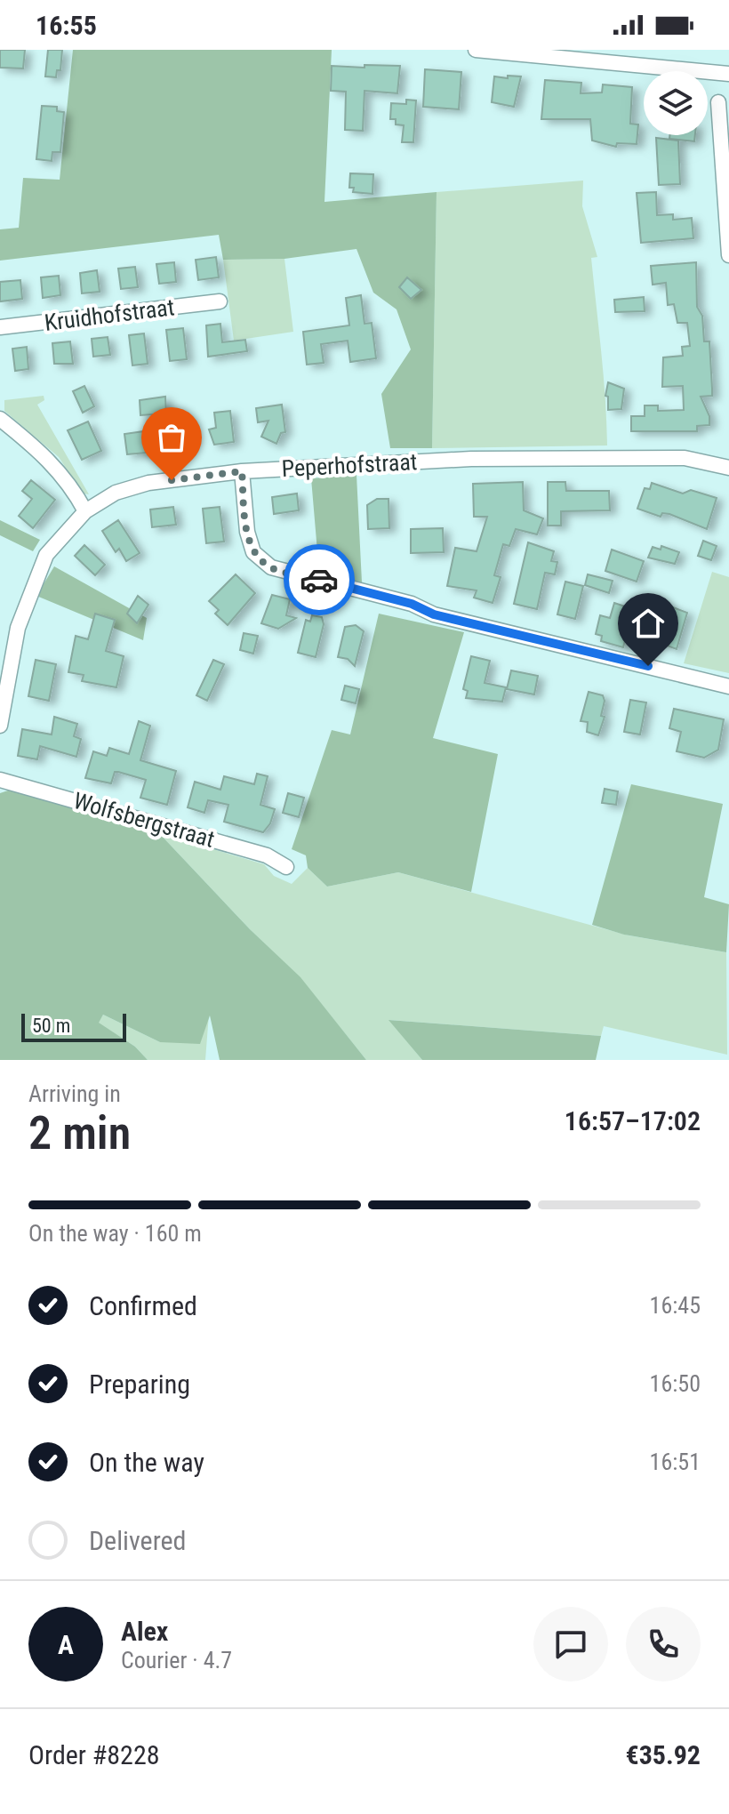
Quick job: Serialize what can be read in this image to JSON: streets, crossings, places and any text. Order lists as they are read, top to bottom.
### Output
{
  "streets": {
    "street": ["Kruidhofstraat", "Peperhofstraat", "Wolfsbergstraat"]
  },
  "scale_bar": "50 m",
  "page": {
    "status": "16:55",
    "scale": "50 m",
    "heading": ["2 min", "Arriving in", "16:57–17:02"],
    "panel": [
      "Alex",
      "Courier · 4.7",
      "Order #8228",
      "€35.92"
    ],
    "bar": "On the way · 160 m",
    "list": [
      ["Confirmed", "16:45"],
      ["Preparing", "16:50"],
      ["On the way", "16:51"],
      "Delivered"
    ],
    "round": "A"
  }
}
